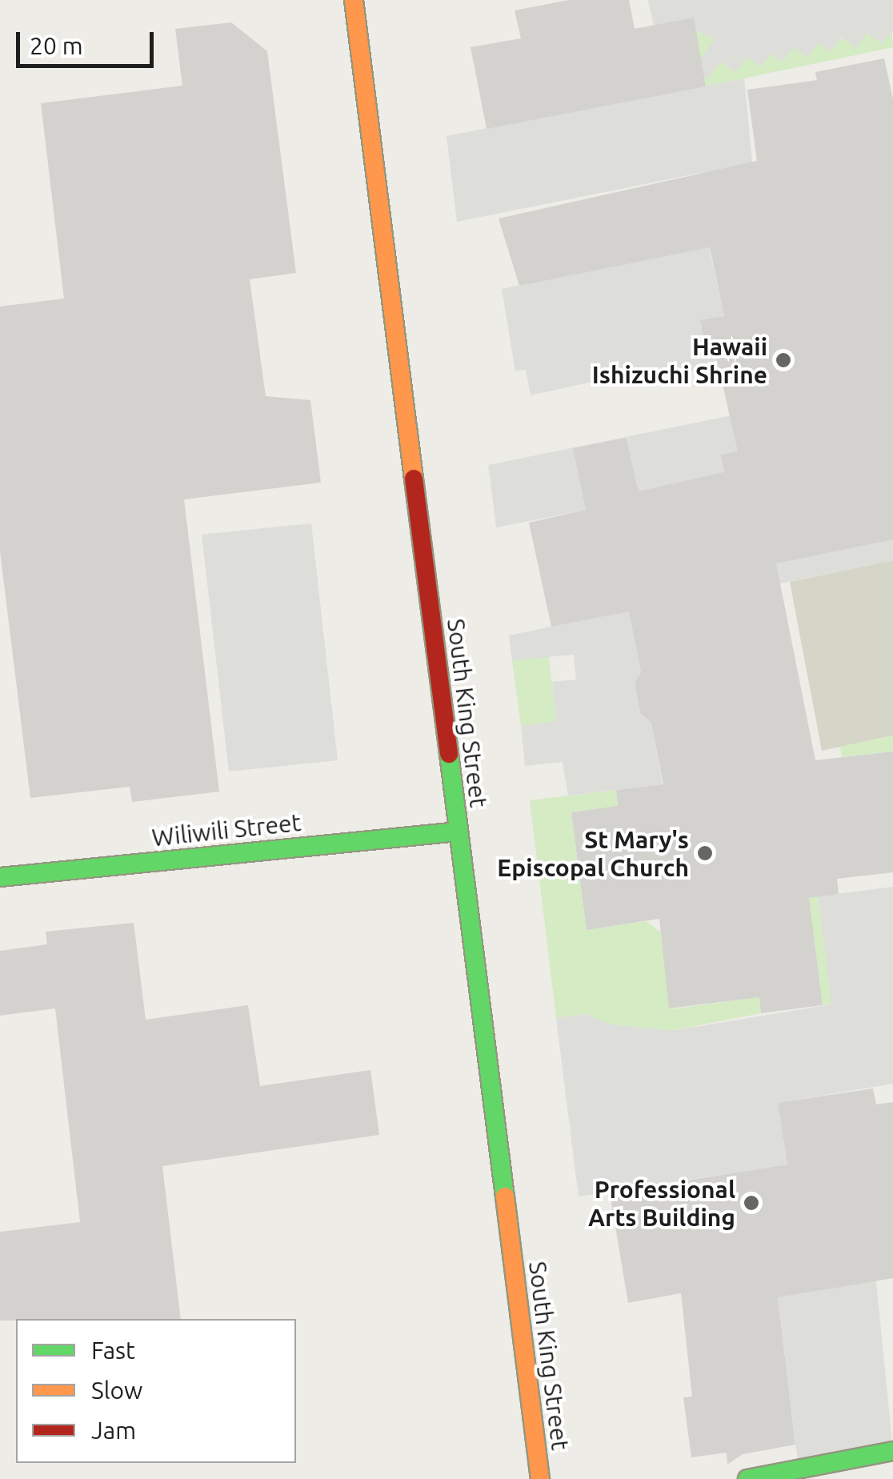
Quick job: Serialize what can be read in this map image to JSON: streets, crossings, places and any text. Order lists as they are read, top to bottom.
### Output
{
  "streets": {
    "main road": ["South King Street", "Wiliwili Street"]
  },
  "crossings": [
    ["South King Street", "Wiliwili Street"]
  ],
  "places": ["Hawaii Ishizuchi Shrine", "St Mary's Episcopal Church", "Professional Arts Building"],
  "legend": ["Fast", "Slow", "Jam"],
  "scale_bar": "20 m"
}
